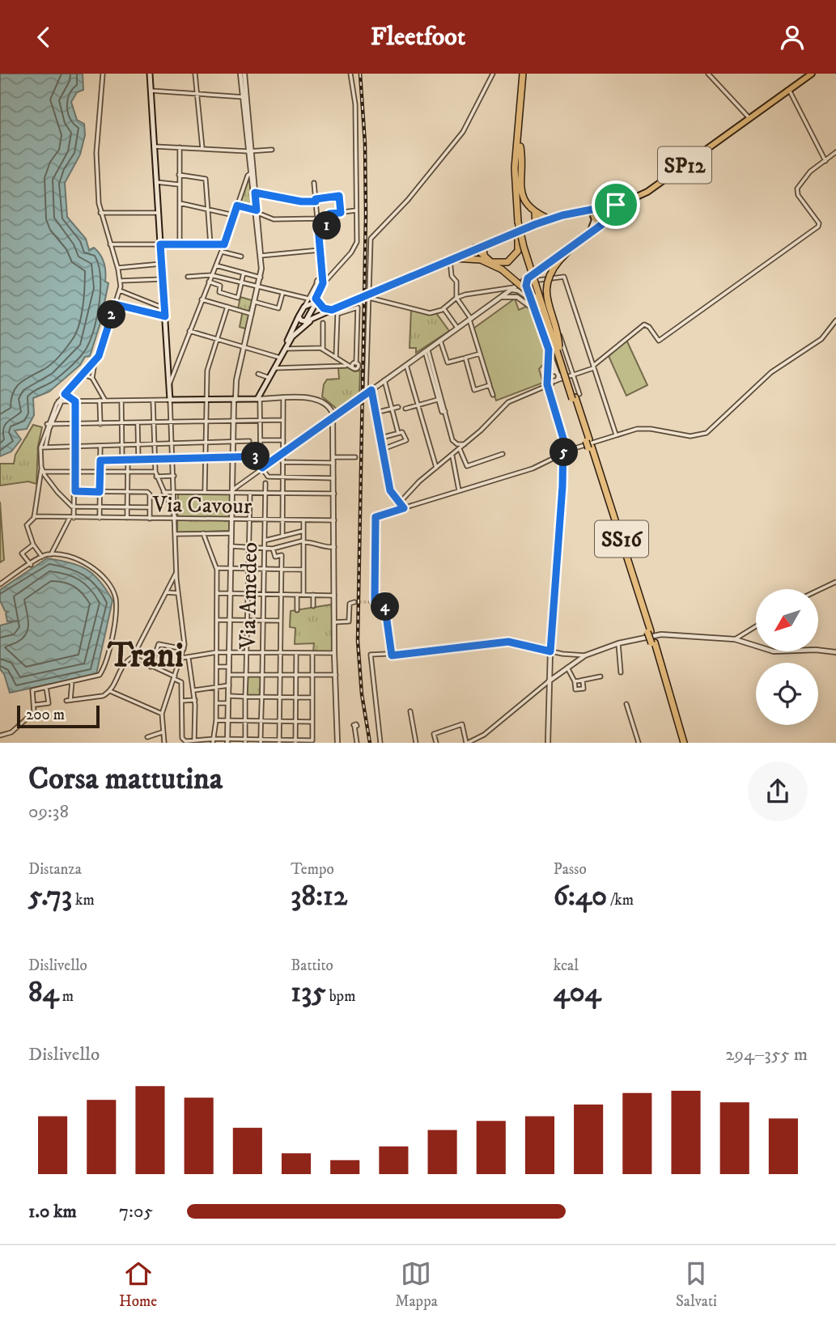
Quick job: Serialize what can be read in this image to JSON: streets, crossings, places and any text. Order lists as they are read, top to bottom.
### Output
{
  "streets": {
    "highway": ["SS16"],
    "main road": ["SP12"],
    "street": ["Via Cavour", "Via Amedeo"]
  },
  "crossings": [
    ["Via Cavour", "Via Amedeo"]
  ],
  "districts": ["Trani"],
  "scale_bar": "200 m",
  "north": "bottom left",
  "page": {
    "header": "Fleetfoot",
    "pins": [
      "1",
      "2",
      "5",
      "3",
      "4"
    ],
    "scale": "200 m",
    "heading": ["Corsa mattutina", "09:38"],
    "stats": [
      ["Distanza", "5.73 km"],
      ["Tempo", "38:12"],
      ["Passo", "6:40 /km"],
      ["Dislivello", "84 m"],
      ["Battito", "135 bpm"],
      ["kcal", "404"]
    ],
    "chart": ["Dislivello", "294–355 m"],
    "list": [
      {
        "name": "1.0 km",
        "note": "7:05"
      }
    ],
    "tabs": ["Home", "Mappa", "Salvati"]
  }
}
